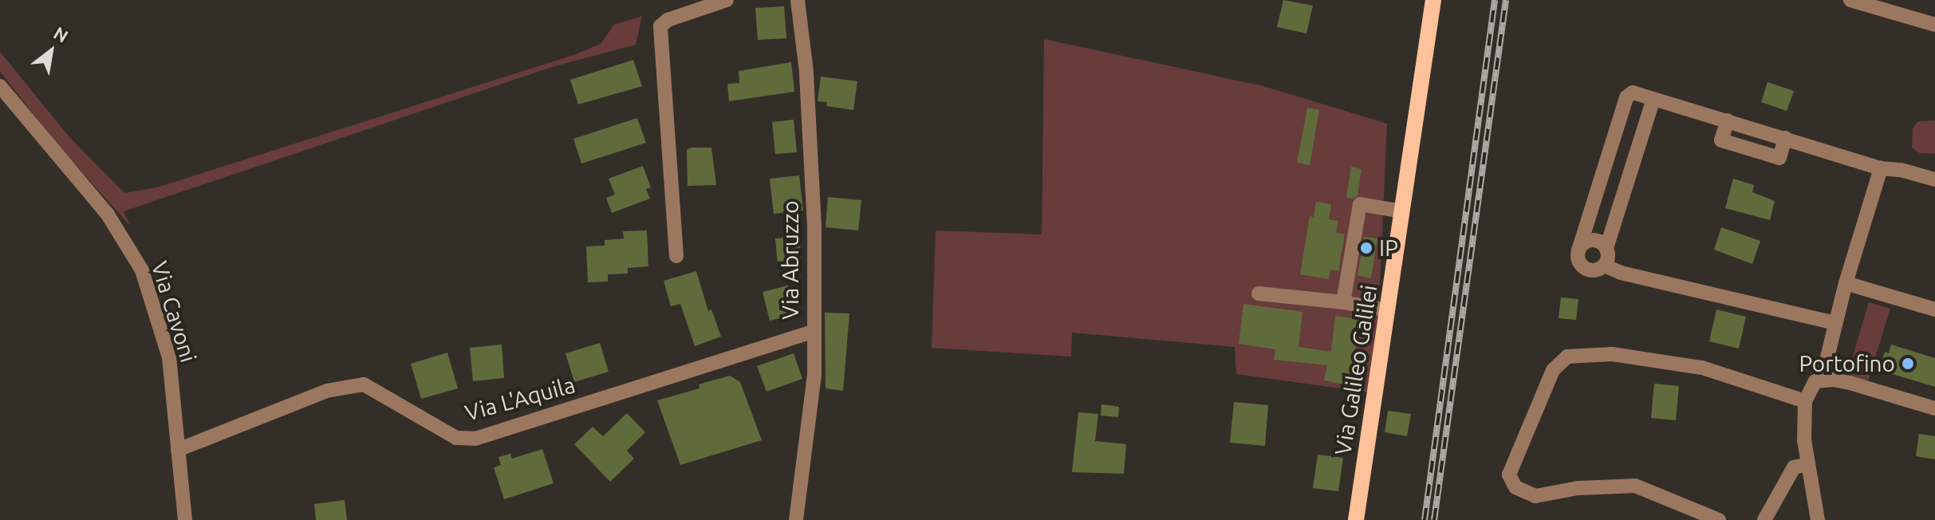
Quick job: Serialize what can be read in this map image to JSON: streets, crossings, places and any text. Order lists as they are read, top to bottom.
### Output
{
  "streets": {
    "main road": ["Via Galileo Galilei"],
    "street": ["Via Abruzzo", "Via Cavoni", "Via L'Aquila"]
  },
  "crossings": [
    ["Via Abruzzo", "Via L'Aquila"],
    ["Via Cavoni", "Via L'Aquila"]
  ],
  "places": ["IP", "Portofino"],
  "north": "top right"
}
